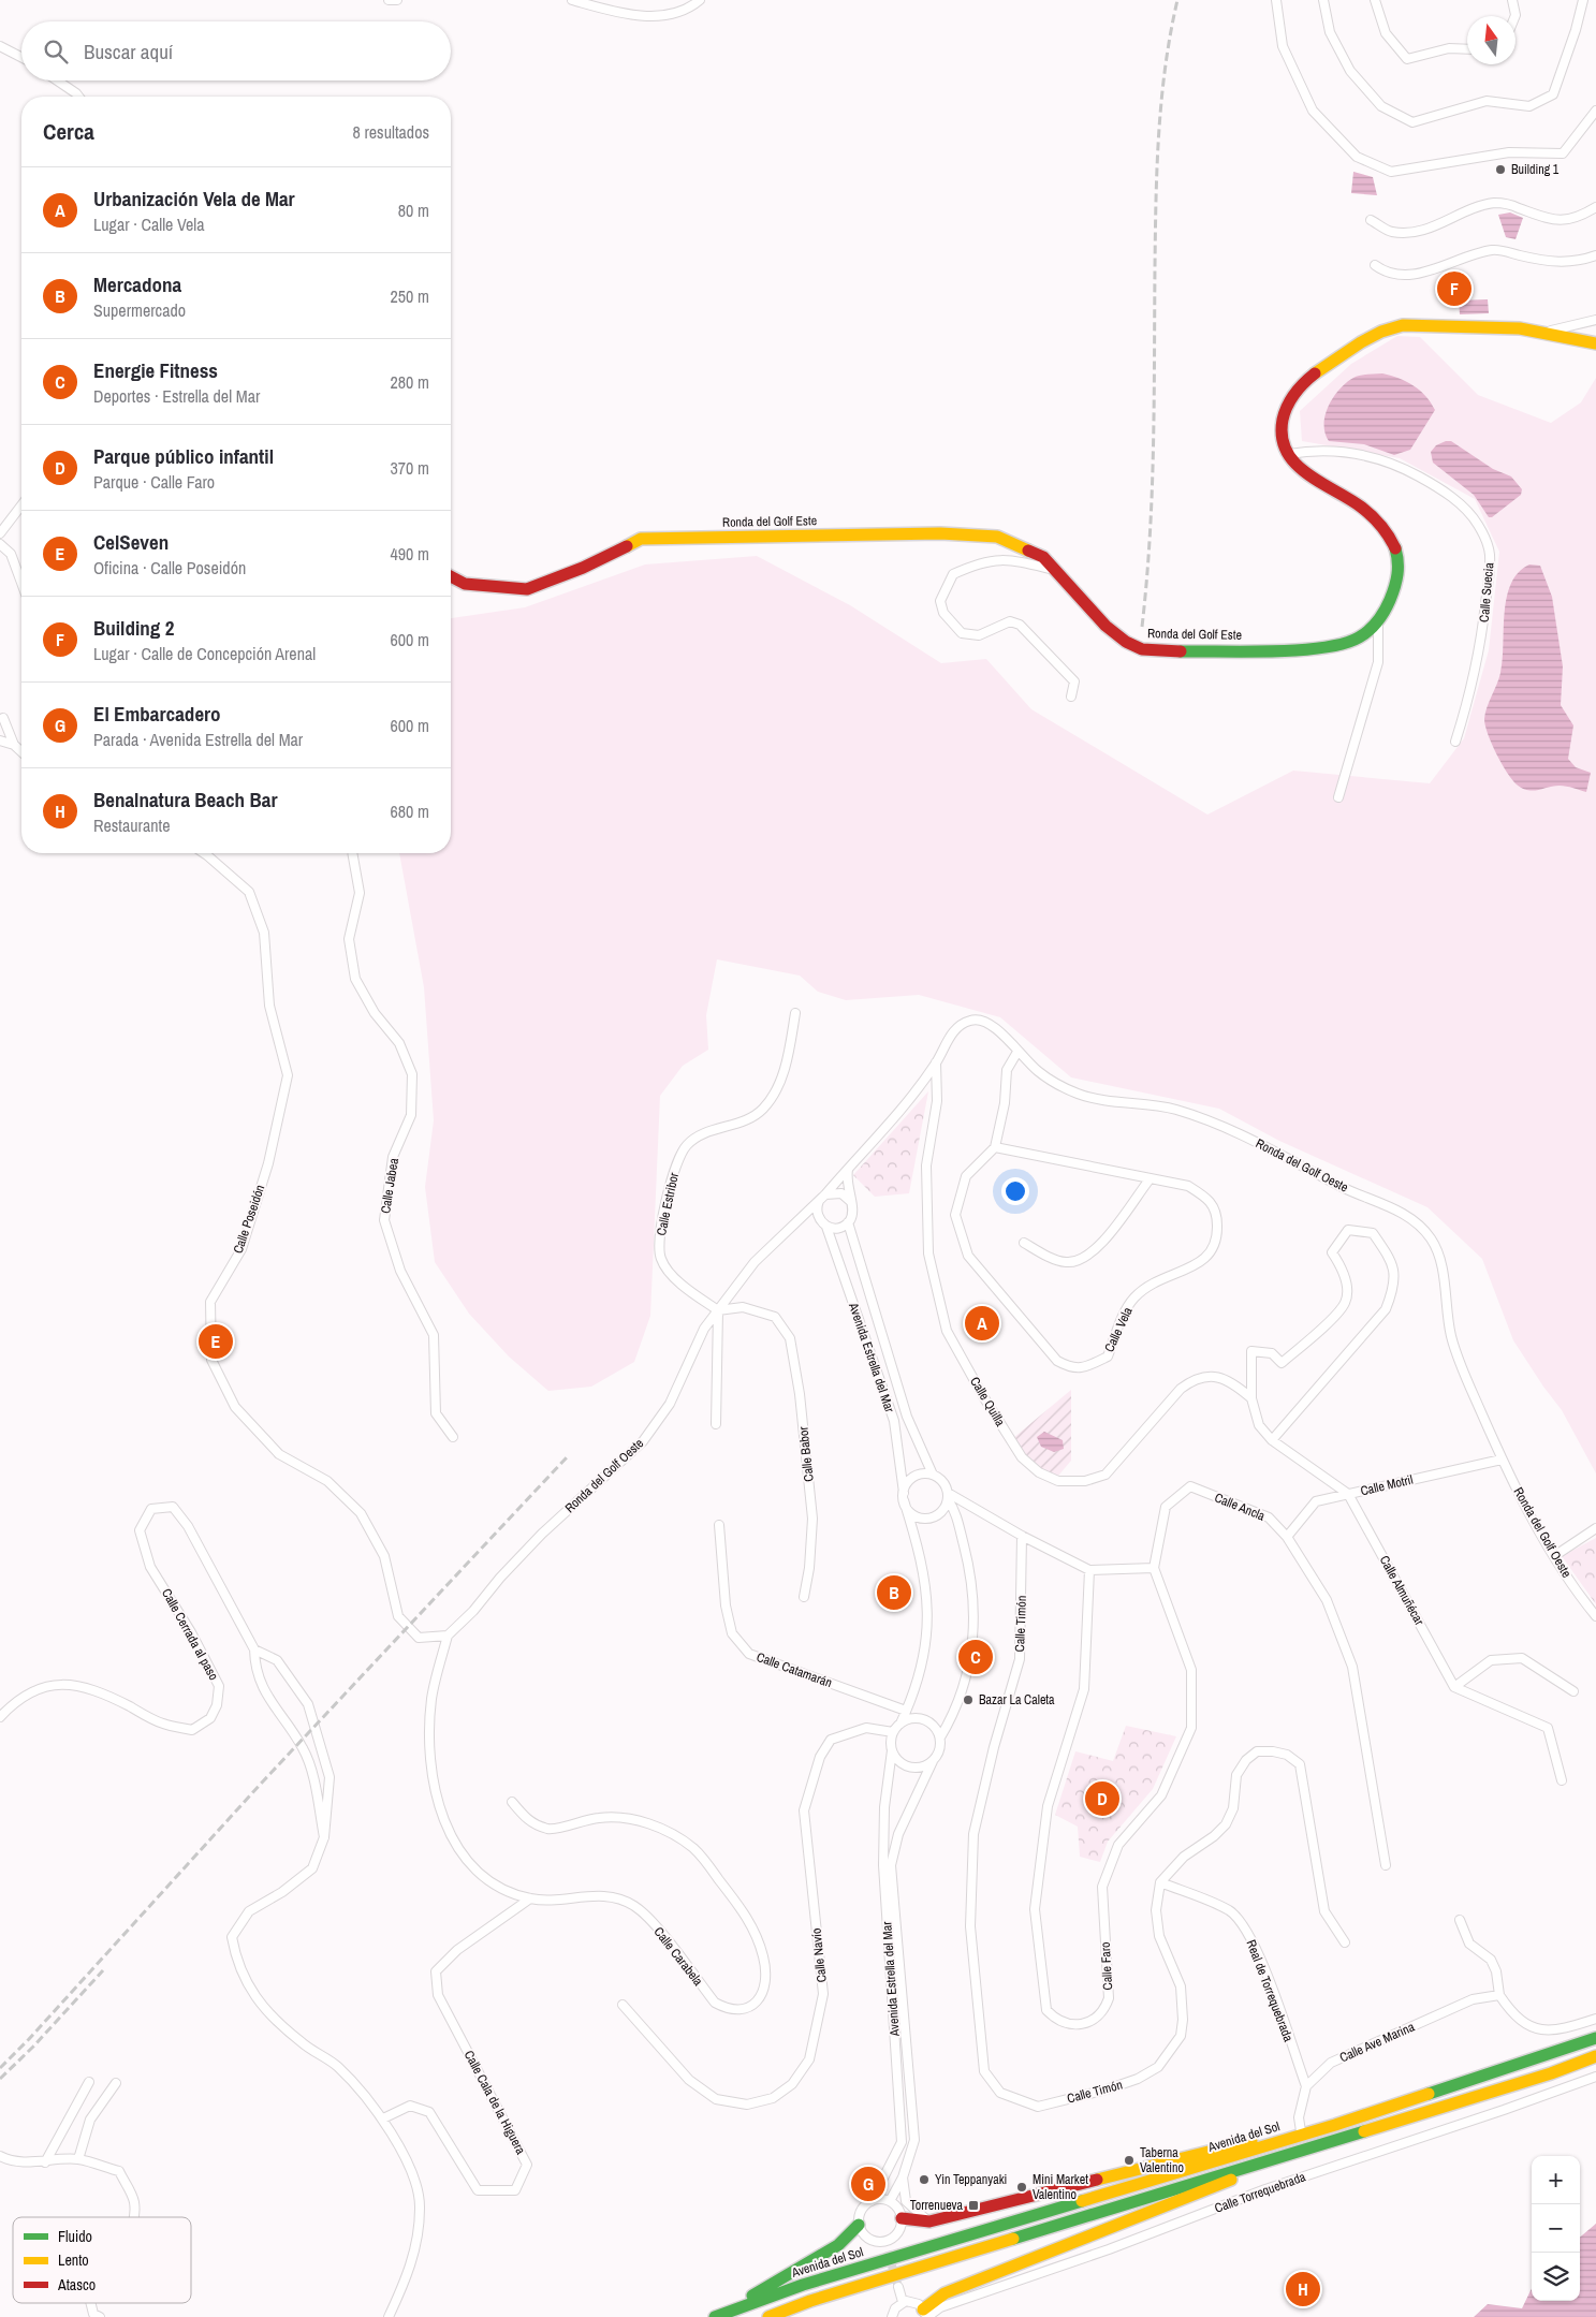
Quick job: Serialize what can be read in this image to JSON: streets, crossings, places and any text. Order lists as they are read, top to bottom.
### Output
{
  "streets": {
    "main road": ["Ronda del Golf Este", "Avenida del Sol"],
    "street": [
      "Calle Suecia",
      "Ronda del Golf Oeste",
      "Calle Jabea",
      "Calle Estribor",
      "Calle Poseidón",
      "Calle Vela",
      "Avenida Estrella del Mar",
      "Calle Quilla",
      "Calle Babor",
      "Calle Motril",
      "Calle Ancla",
      "Calle Almuñécar",
      "Calle Timón",
      "Calle Cerrada al paso",
      "Calle Catamarán",
      "Calle Navío",
      "Calle Carabela",
      "Calle Faro",
      "Real de Torrequebrada",
      "Calle Ave Marina",
      "Calle Cala de la Higuera",
      "Calle Torrequebrada"
    ]
  },
  "crossings": [
    ["Ronda del Golf Este", "Calle Suecia"],
    ["Ronda del Golf Oeste", "Calle Estribor"],
    ["Ronda del Golf Oeste", "Calle Poseidón"],
    ["Ronda del Golf Oeste", "Calle Vela"],
    ["Ronda del Golf Oeste", "Avenida Estrella del Mar"],
    ["Ronda del Golf Oeste", "Calle Quilla"],
    ["Ronda del Golf Oeste", "Calle Babor"],
    ["Ronda del Golf Oeste", "Calle Motril"],
    ["Ronda del Golf Oeste", "Calle Carabela"],
    ["Calle Estribor", "Calle Babor"],
    ["Calle Poseidón", "Calle Carabela"],
    ["Avenida Estrella del Mar", "Calle Catamarán"],
    ["Avenida Estrella del Mar", "Calle Navío"],
    ["Calle Motril", "Calle Ancla"],
    ["Calle Motril", "Calle Almuñécar"],
    ["Calle Ancla", "Calle Faro"],
    ["Calle Timón", "Real de Torrequebrada"],
    ["Calle Carabela", "Calle Cala de la Higuera"],
    ["Real de Torrequebrada", "Calle Ave Marina"]
  ],
  "places": {
    "other": [
      "Building 1",
      "Bazar La Caleta",
      "Taberna Valentino",
      "Yin Teppanyaki",
      "Mini Market Valentino"
    ],
    "transit": ["Torrenueva"]
  },
  "legend": ["Fluido", "Lento", "Atasco"],
  "north": "top",
  "page": {
    "search": "Buscar aquí",
    "heading": ["Cerca", "8 resultados"],
    "list": [
      {
        "mark": "A",
        "name": "Urbanización Vela de Mar",
        "note": "Lugar · Calle Vela",
        "value": "80 m"
      },
      {
        "mark": "B",
        "name": "Mercadona",
        "note": "Supermercado",
        "value": "250 m"
      },
      {
        "mark": "C",
        "name": "Energie Fitness",
        "note": "Deportes · Estrella del Mar",
        "value": "280 m"
      },
      {
        "mark": "D",
        "name": "Parque público infantil",
        "note": "Parque · Calle Faro",
        "value": "370 m"
      },
      {
        "mark": "E",
        "name": "CelSeven",
        "note": "Oficina · Calle Poseidón",
        "value": "490 m"
      },
      {
        "mark": "F",
        "name": "Building 2",
        "note": "Lugar · Calle de Concepción Arenal",
        "value": "600 m"
      },
      {
        "mark": "G",
        "name": "El Embarcadero",
        "note": "Parada · Avenida Estrella del Mar",
        "value": "600 m"
      },
      {
        "mark": "H",
        "name": "Benalnatura Beach Bar",
        "note": "Restaurante",
        "value": "680 m"
      }
    ],
    "pins": [
      "F",
      "A",
      "E",
      "B",
      "C",
      "D",
      "G",
      "H"
    ],
    "map_buttons": ["+", "−"]
  }
}
